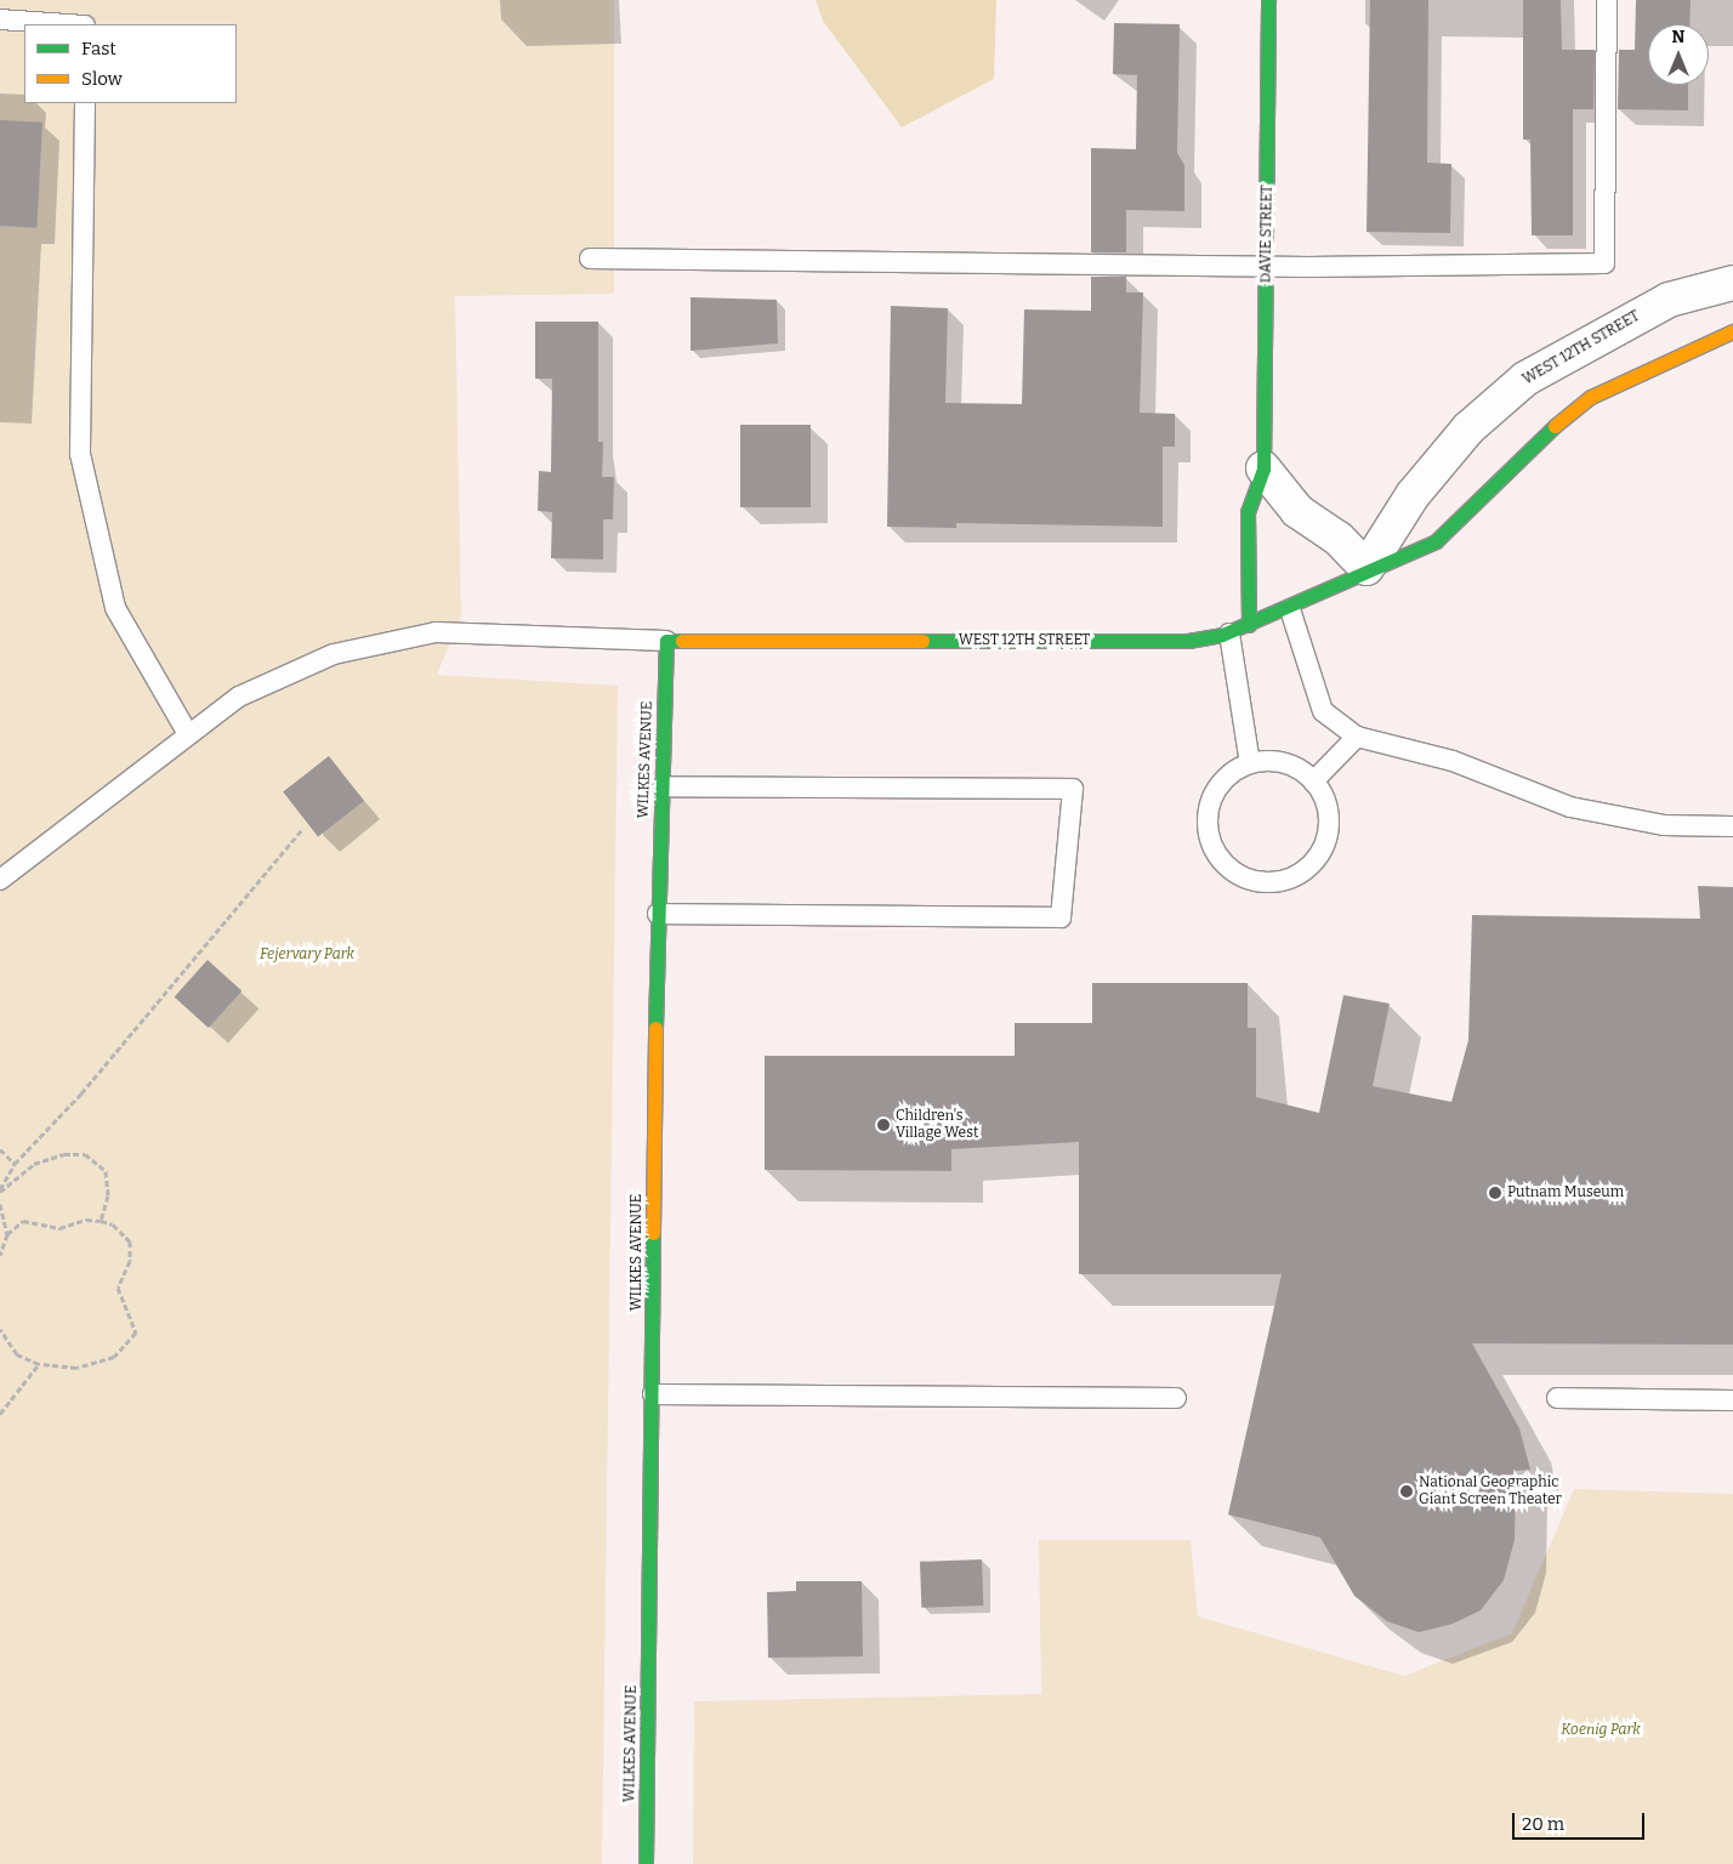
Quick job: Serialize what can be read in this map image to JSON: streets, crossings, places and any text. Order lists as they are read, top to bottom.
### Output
{
  "streets": {
    "street": ["DAVIE STREET", "WEST 12TH STREET", "WILKES AVENUE"]
  },
  "crossings": [
    ["DAVIE STREET", "WEST 12TH STREET"],
    ["WEST 12TH STREET", "WILKES AVENUE"]
  ],
  "parks": ["Fejervary Park", "Koenig Park"],
  "places": ["Children's Village West", "Putnam Museum", "National Geographic Giant Screen Theater"],
  "legend": ["Fast", "Slow"],
  "scale_bar": "20 m",
  "north": "top"
}
